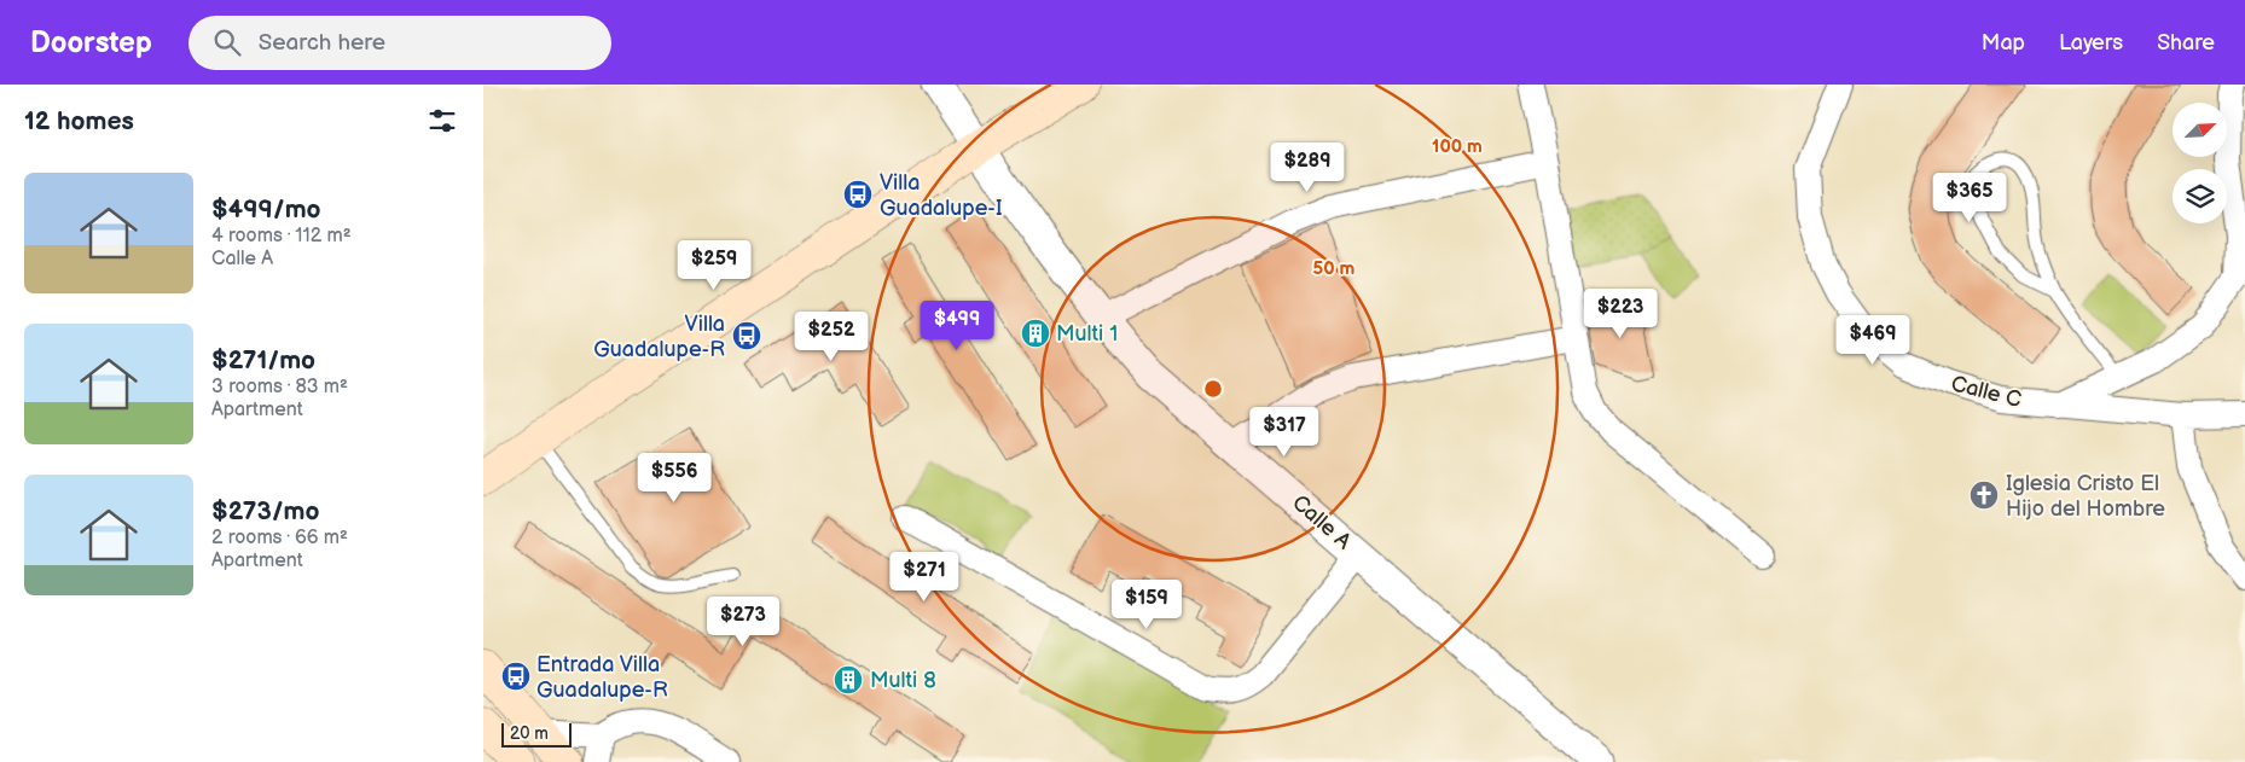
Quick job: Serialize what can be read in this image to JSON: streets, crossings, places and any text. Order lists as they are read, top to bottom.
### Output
{
  "streets": {
    "street": ["Calle C", "Calle A"]
  },
  "places": {
    "bus stop": ["Villa Guadalupe-I", "Villa Guadalupe-R", "Entrada Villa Guadalupe-R"],
    "building": ["Multi 1", "Multi 8"],
    "church": ["Iglesia Cristo El Hijo del Hombre"]
  },
  "scale_bar": "20 m",
  "north": "top right",
  "page": {
    "header": "Doorstep",
    "search": "Search here",
    "nav": ["Map", "Layers", "Share"],
    "heading": "12 homes",
    "price": [
      "$289",
      "$365",
      "$259",
      "$223",
      "$499",
      "$252",
      "$469",
      "$317",
      "$556",
      "$271",
      "$159",
      "$273"
    ],
    "list": [
      {
        "name": "$499/mo",
        "note": "4 rooms · 112 m² · Calle A"
      },
      {
        "name": "$271/mo",
        "note": "3 rooms · 83 m² · Apartment"
      },
      {
        "name": "$273/mo",
        "note": "2 rooms · 66 m² · Apartment"
      }
    ],
    "scale": "20 m"
  },
  "rings": ["100 m", "50 m"]
}
